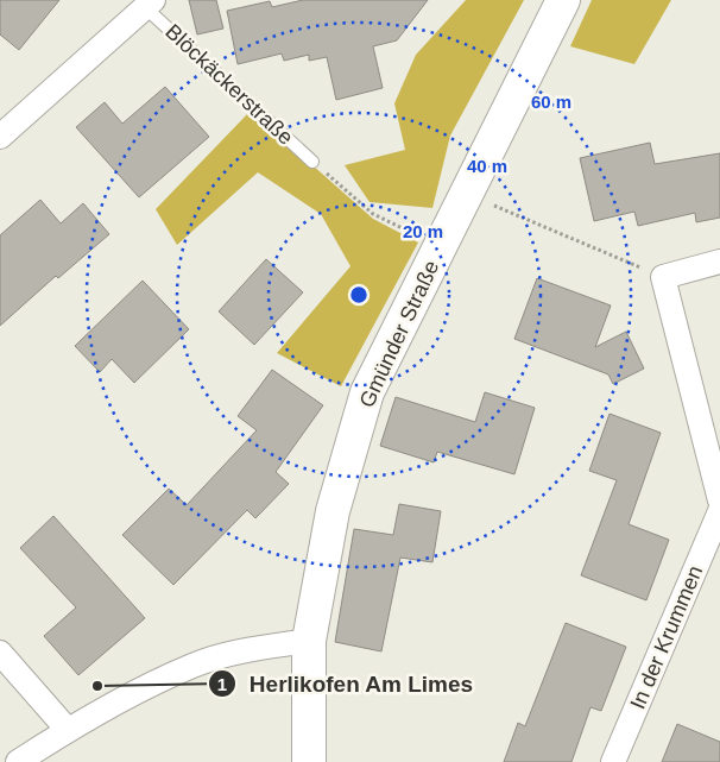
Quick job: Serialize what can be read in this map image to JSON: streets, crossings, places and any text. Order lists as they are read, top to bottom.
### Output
{
  "streets": {
    "main road": ["Gmünder Straße"],
    "street": ["Blöckäckerstraße", "In der Krummen"]
  },
  "places": ["Herlikofen Am Limes"],
  "rings": ["60 m", "40 m", "20 m"]
}
